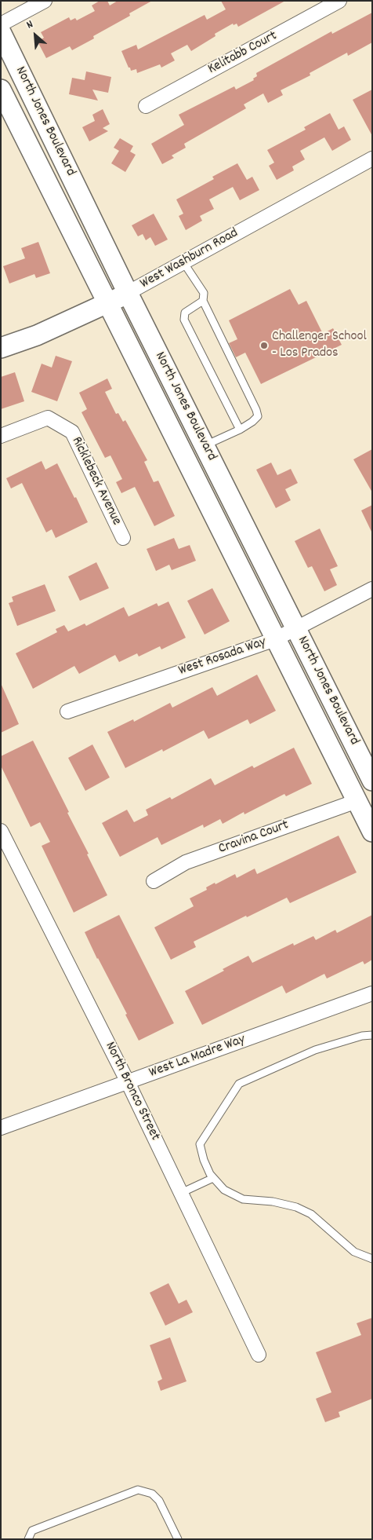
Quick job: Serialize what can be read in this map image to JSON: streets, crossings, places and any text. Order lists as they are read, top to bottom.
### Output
{
  "streets": {
    "main road": ["North Jones Boulevard", "West Washburn Road"],
    "street": [
      "Kelitabb Court",
      "Ricklebeck Avenue",
      "West Rosada Way",
      "Cravina Court",
      "West La Madre Way",
      "North Bronco Street"
    ]
  },
  "crossings": [
    ["North Jones Boulevard", "West Washburn Road"],
    ["North Jones Boulevard", "West Rosada Way"],
    ["North Jones Boulevard", "Cravina Court"],
    ["West La Madre Way", "North Bronco Street"]
  ],
  "places": ["Challenger School - Los Prados"],
  "north": "top left"
}
